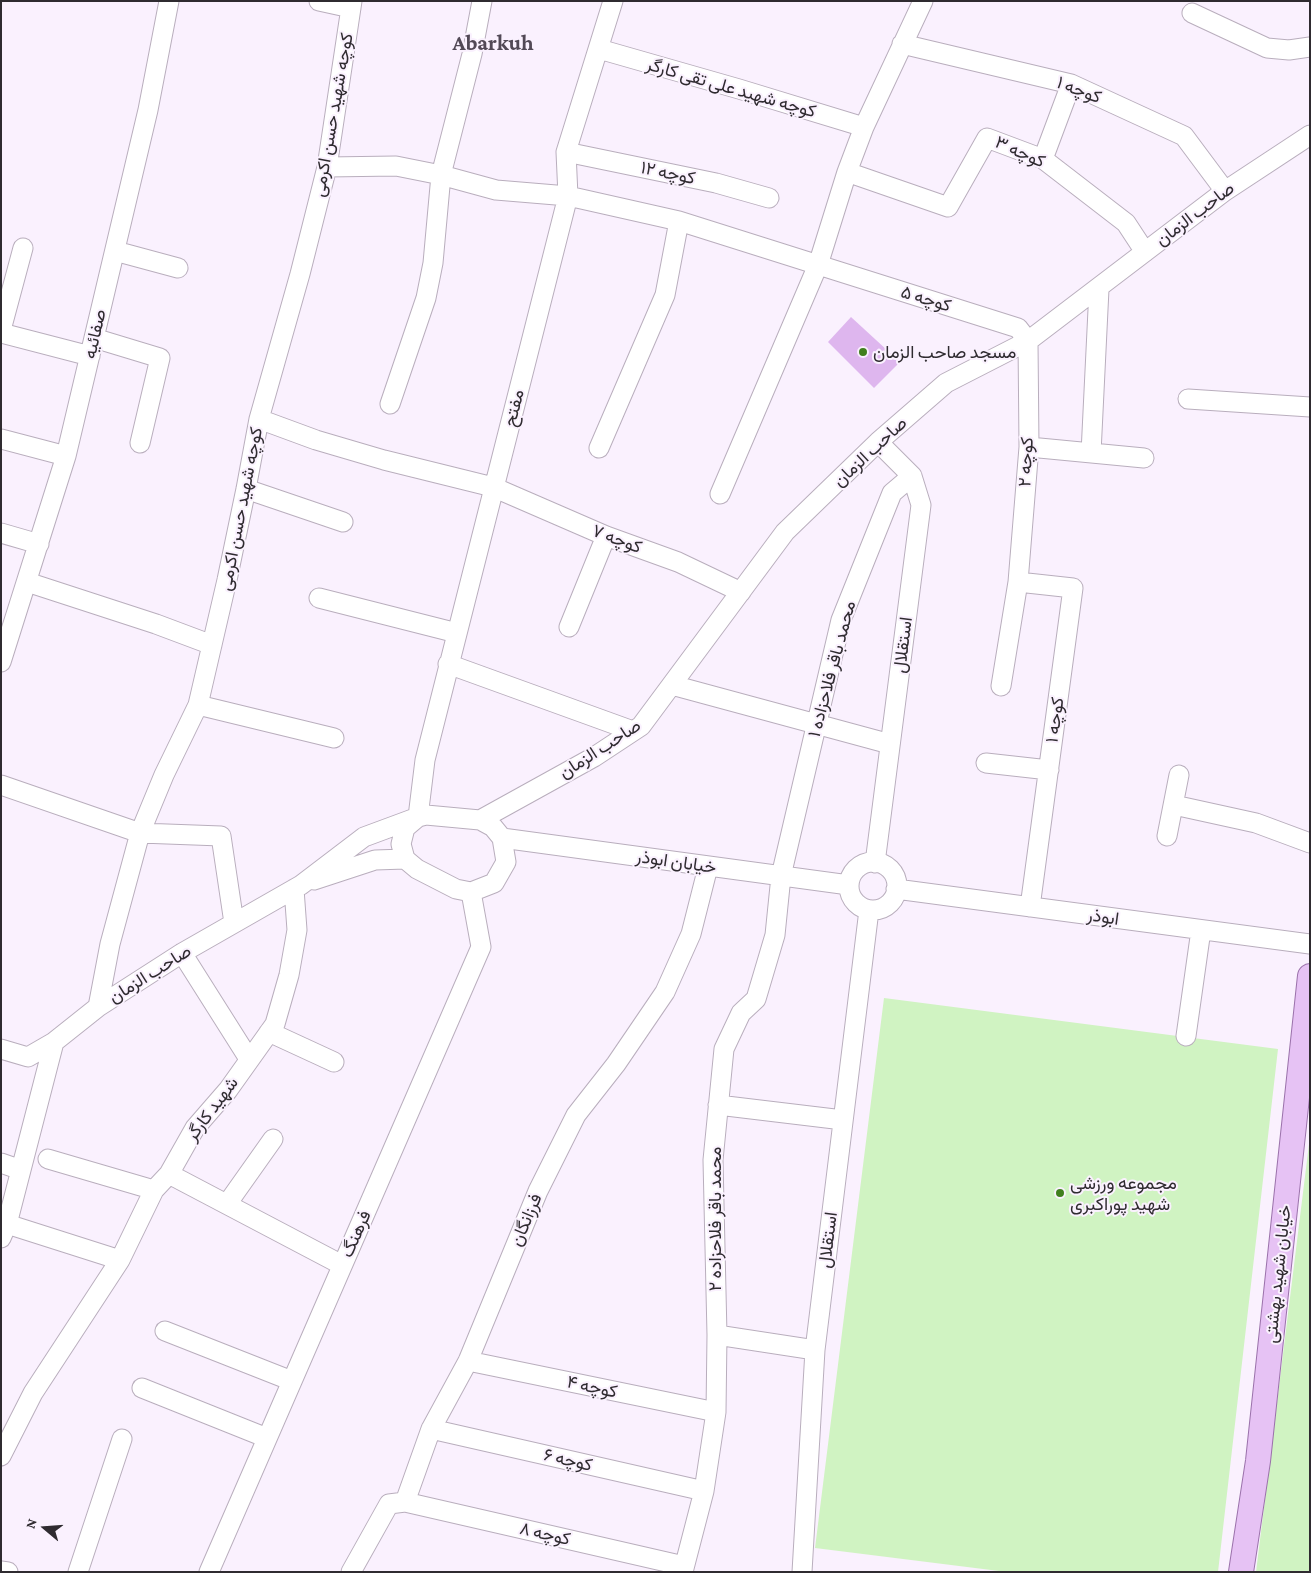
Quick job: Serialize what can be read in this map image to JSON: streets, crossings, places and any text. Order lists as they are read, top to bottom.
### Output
{
  "streets": {
    "main road": ["خیابان شهید بهشتی"],
    "street": [
      "کوچه شهید علی تقی کارگر",
      "کوچه ۱",
      "کوچه شهید حسن اکرمی",
      "کوچه ۳",
      "کوچه ۱۲",
      "صاحب الزمان",
      "کوچه ۵",
      "صفائیه",
      "مفتح",
      "کوچه ۲",
      "کوچه ۷",
      "استقلال",
      "محمد باقر فلاحزاده ۱",
      "خیابان ابوذر",
      "ابوذر",
      "شهید کارگر",
      "محمد باقر فلاحزاده ۲",
      "فرزانگان",
      "فرهنگ",
      "کوچه ۴",
      "کوچه ۶",
      "کوچه ۸"
    ]
  },
  "crossings": [
    ["کوچه شهید علی تقی کارگر", "مفتح"],
    ["کوچه ۱", "صاحب الزمان"],
    ["کوچه ۱", "کوچه ۲"],
    ["کوچه ۱", "ابوذر"],
    ["کوچه شهید حسن اکرمی", "صاحب الزمان"],
    ["کوچه شهید حسن اکرمی", "کوچه ۵"],
    ["کوچه شهید حسن اکرمی", "کوچه ۷"],
    ["کوچه ۳", "صاحب الزمان"],
    ["کوچه ۱۲", "مفتح"],
    ["صاحب الزمان", "کوچه ۵"],
    ["صاحب الزمان", "مفتح"],
    ["صاحب الزمان", "کوچه ۲"],
    ["صاحب الزمان", "کوچه ۷"],
    ["صاحب الزمان", "استقلال"],
    ["صاحب الزمان", "خیابان ابوذر"],
    ["صاحب الزمان", "شهید کارگر"],
    ["صاحب الزمان", "فرهنگ"],
    ["کوچه ۵", "مفتح"],
    ["کوچه ۵", "کوچه ۲"],
    ["مفتح", "کوچه ۷"],
    ["مفتح", "خیابان ابوذر"],
    ["مفتح", "فرهنگ"],
    ["استقلال", "محمد باقر فلاحزاده ۱"],
    ["استقلال", "خیابان ابوذر"],
    ["استقلال", "ابوذر"],
    ["محمد باقر فلاحزاده ۱", "خیابان ابوذر"],
    ["محمد باقر فلاحزاده ۱", "محمد باقر فلاحزاده ۲"],
    ["خیابان ابوذر", "ابوذر"],
    ["خیابان ابوذر", "محمد باقر فلاحزاده ۲"],
    ["خیابان ابوذر", "فرزانگان"],
    ["خیابان ابوذر", "فرهنگ"],
    ["محمد باقر فلاحزاده ۲", "کوچه ۴"],
    ["محمد باقر فلاحزاده ۲", "کوچه ۶"],
    ["محمد باقر فلاحزاده ۲", "کوچه ۸"],
    ["فرزانگان", "کوچه ۴"],
    ["فرزانگان", "کوچه ۶"],
    ["فرزانگان", "کوچه ۸"]
  ],
  "districts": ["Abarkuh"],
  "places": ["مسجد صاحب الزمان", "مجموعه ورزشی شهید پوراکبری"],
  "north": "left"
}
